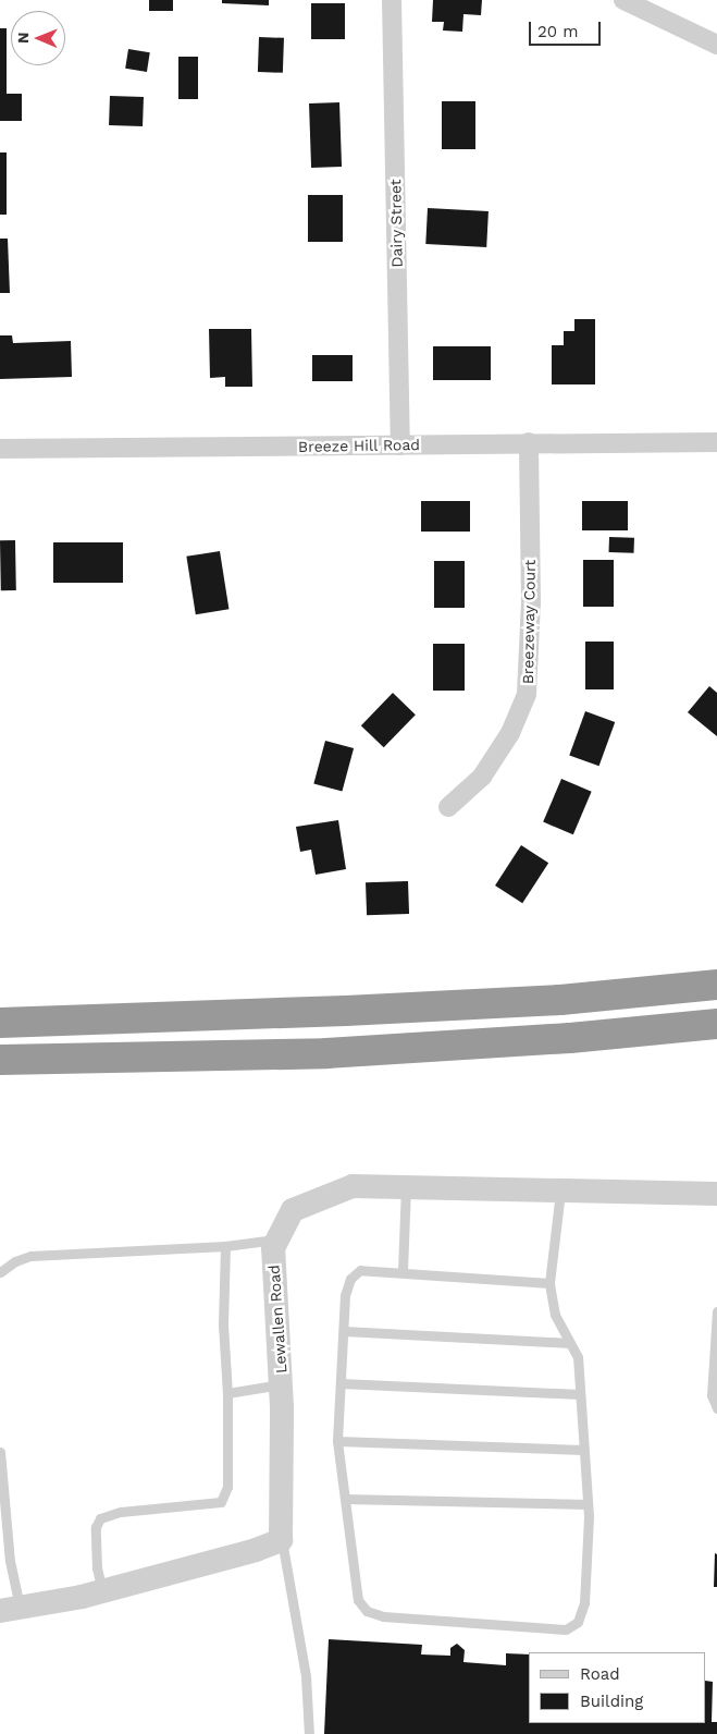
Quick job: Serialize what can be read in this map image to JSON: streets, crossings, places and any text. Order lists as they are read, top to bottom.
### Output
{
  "streets": {
    "street": [
      "Dairy Street",
      "Breeze Hill Road",
      "Breezeway Court",
      "Lewallen Road"
    ]
  },
  "crossings": [
    ["Dairy Street", "Breeze Hill Road"],
    ["Breeze Hill Road", "Breezeway Court"]
  ],
  "legend": ["Road", "Building"],
  "scale_bar": "20 m",
  "north": "left"
}
